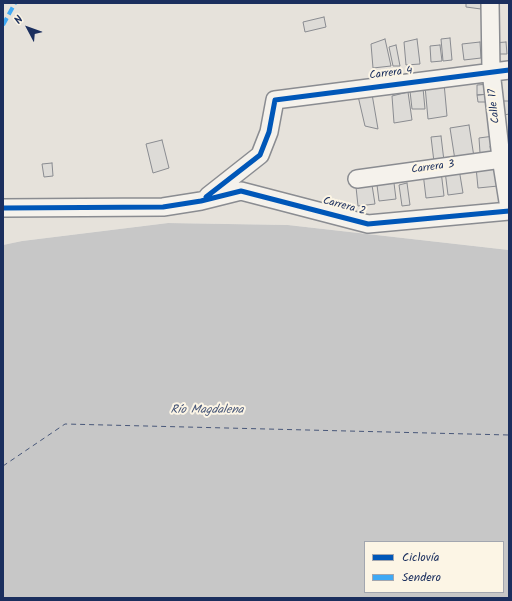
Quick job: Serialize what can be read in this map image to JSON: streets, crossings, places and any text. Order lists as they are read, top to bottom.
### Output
{
  "streets": {
    "street": [
      "Carrera 4",
      "Calle 17",
      "Carrera 3",
      "Carrera 2"
    ]
  },
  "crossings": [
    ["Carrera 4", "Calle 17"],
    ["Carrera 4", "Carrera 2"],
    ["Calle 17", "Carrera 3"],
    ["Calle 17", "Carrera 2"]
  ],
  "water": ["Río Magdalena"],
  "legend": ["Ciclovía", "Sendero"],
  "north": "top left"
}
